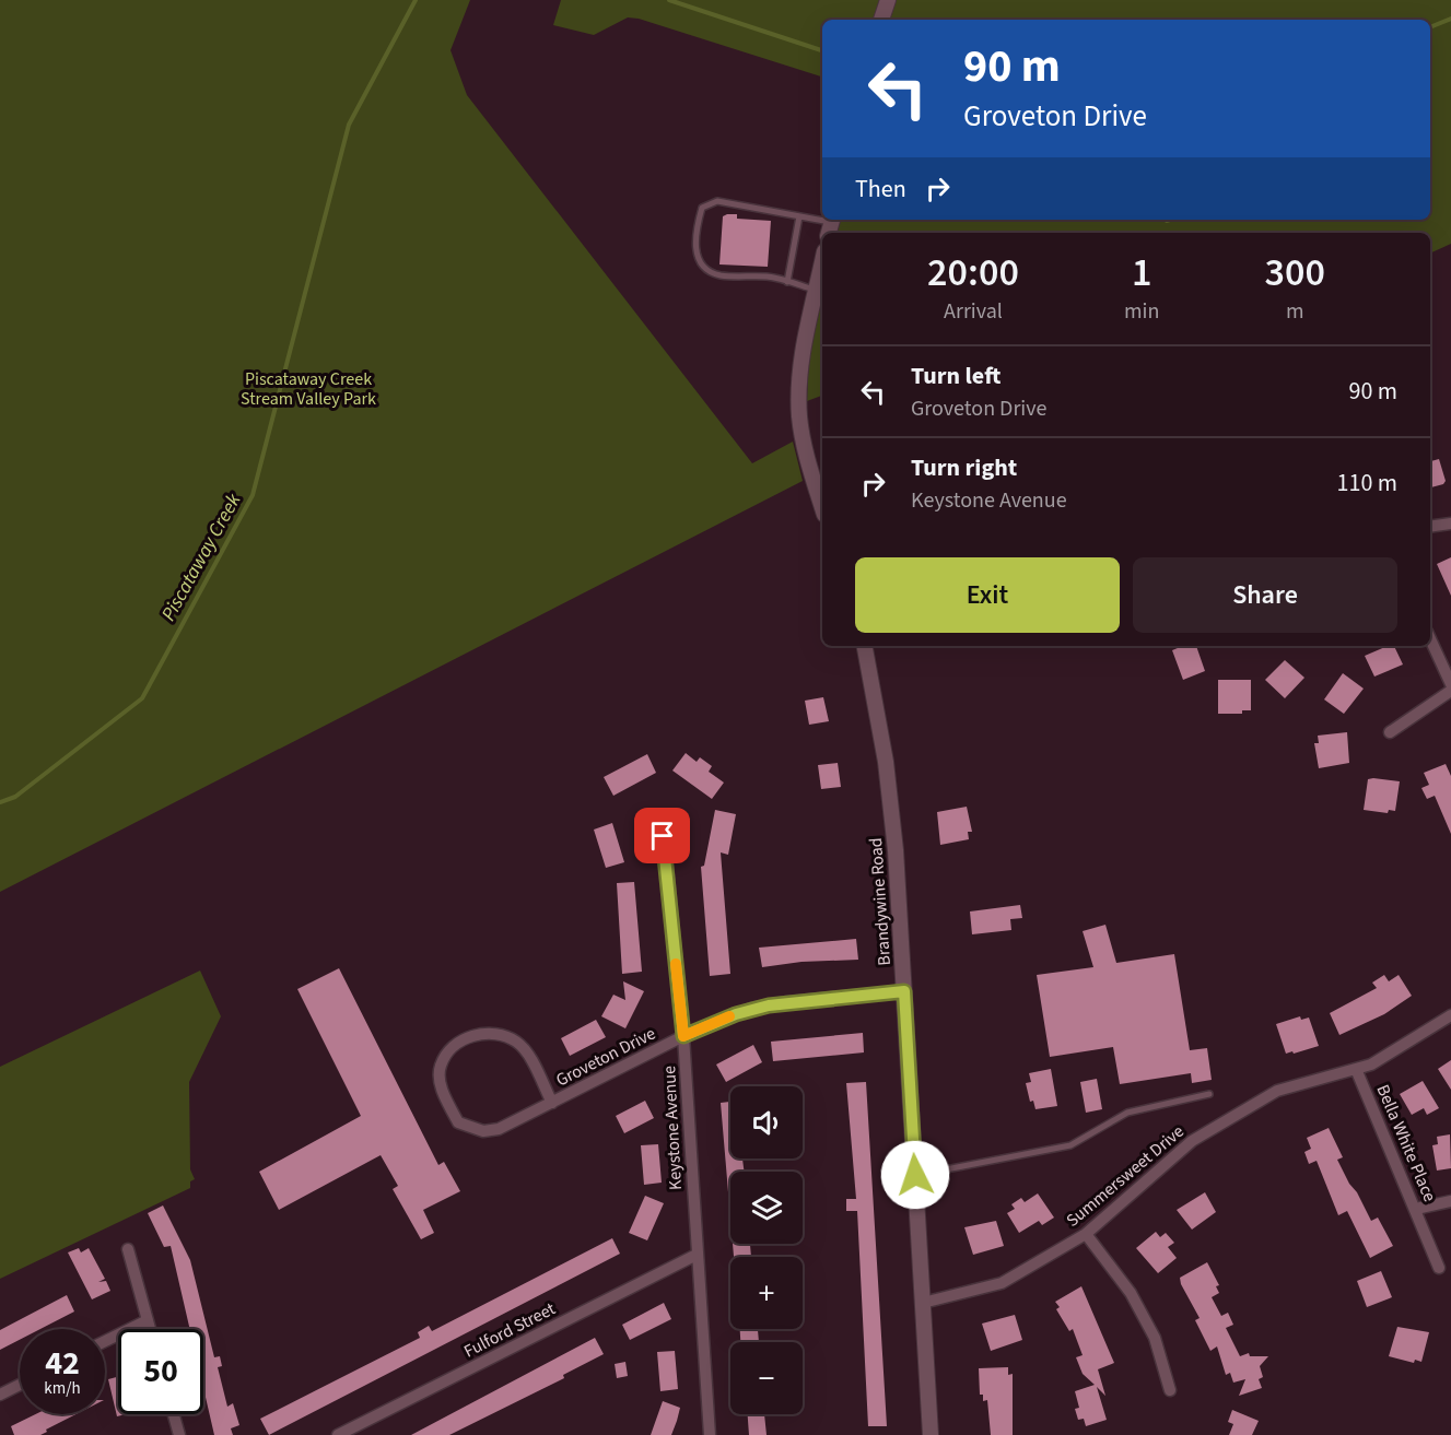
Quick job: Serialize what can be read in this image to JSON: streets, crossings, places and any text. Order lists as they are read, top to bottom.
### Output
{
  "streets": {
    "main road": ["Brandywine Road"],
    "street": [
      "Groveton Drive",
      "Keystone Avenue",
      "Bella White Place",
      "Summersweet Drive",
      "Fulford Street"
    ]
  },
  "crossings": [
    ["Brandywine Road", "Groveton Drive"],
    ["Brandywine Road", "Summersweet Drive"],
    ["Groveton Drive", "Keystone Avenue"],
    ["Keystone Avenue", "Fulford Street"],
    ["Bella White Place", "Summersweet Drive"]
  ],
  "water": ["Piscataway Creek"],
  "parks": ["Piscataway Creek Stream Valley Park"],
  "page": {
    "turn": ["90 m", "Groveton Drive"],
    "then": "Then",
    "eta": [
      "20:00",
      "Arrival",
      "1",
      "min",
      "300",
      "m"
    ],
    "list": [
      {
        "name": "Turn left",
        "note": "Groveton Drive",
        "value": "90 m"
      },
      {
        "name": "Turn right",
        "note": "Keystone Avenue",
        "value": "110 m"
      }
    ],
    "buttons": ["Exit", "Share"],
    "map_buttons": ["+", "−"],
    "speed": "42 km/h",
    "limit": "50"
  }
}
